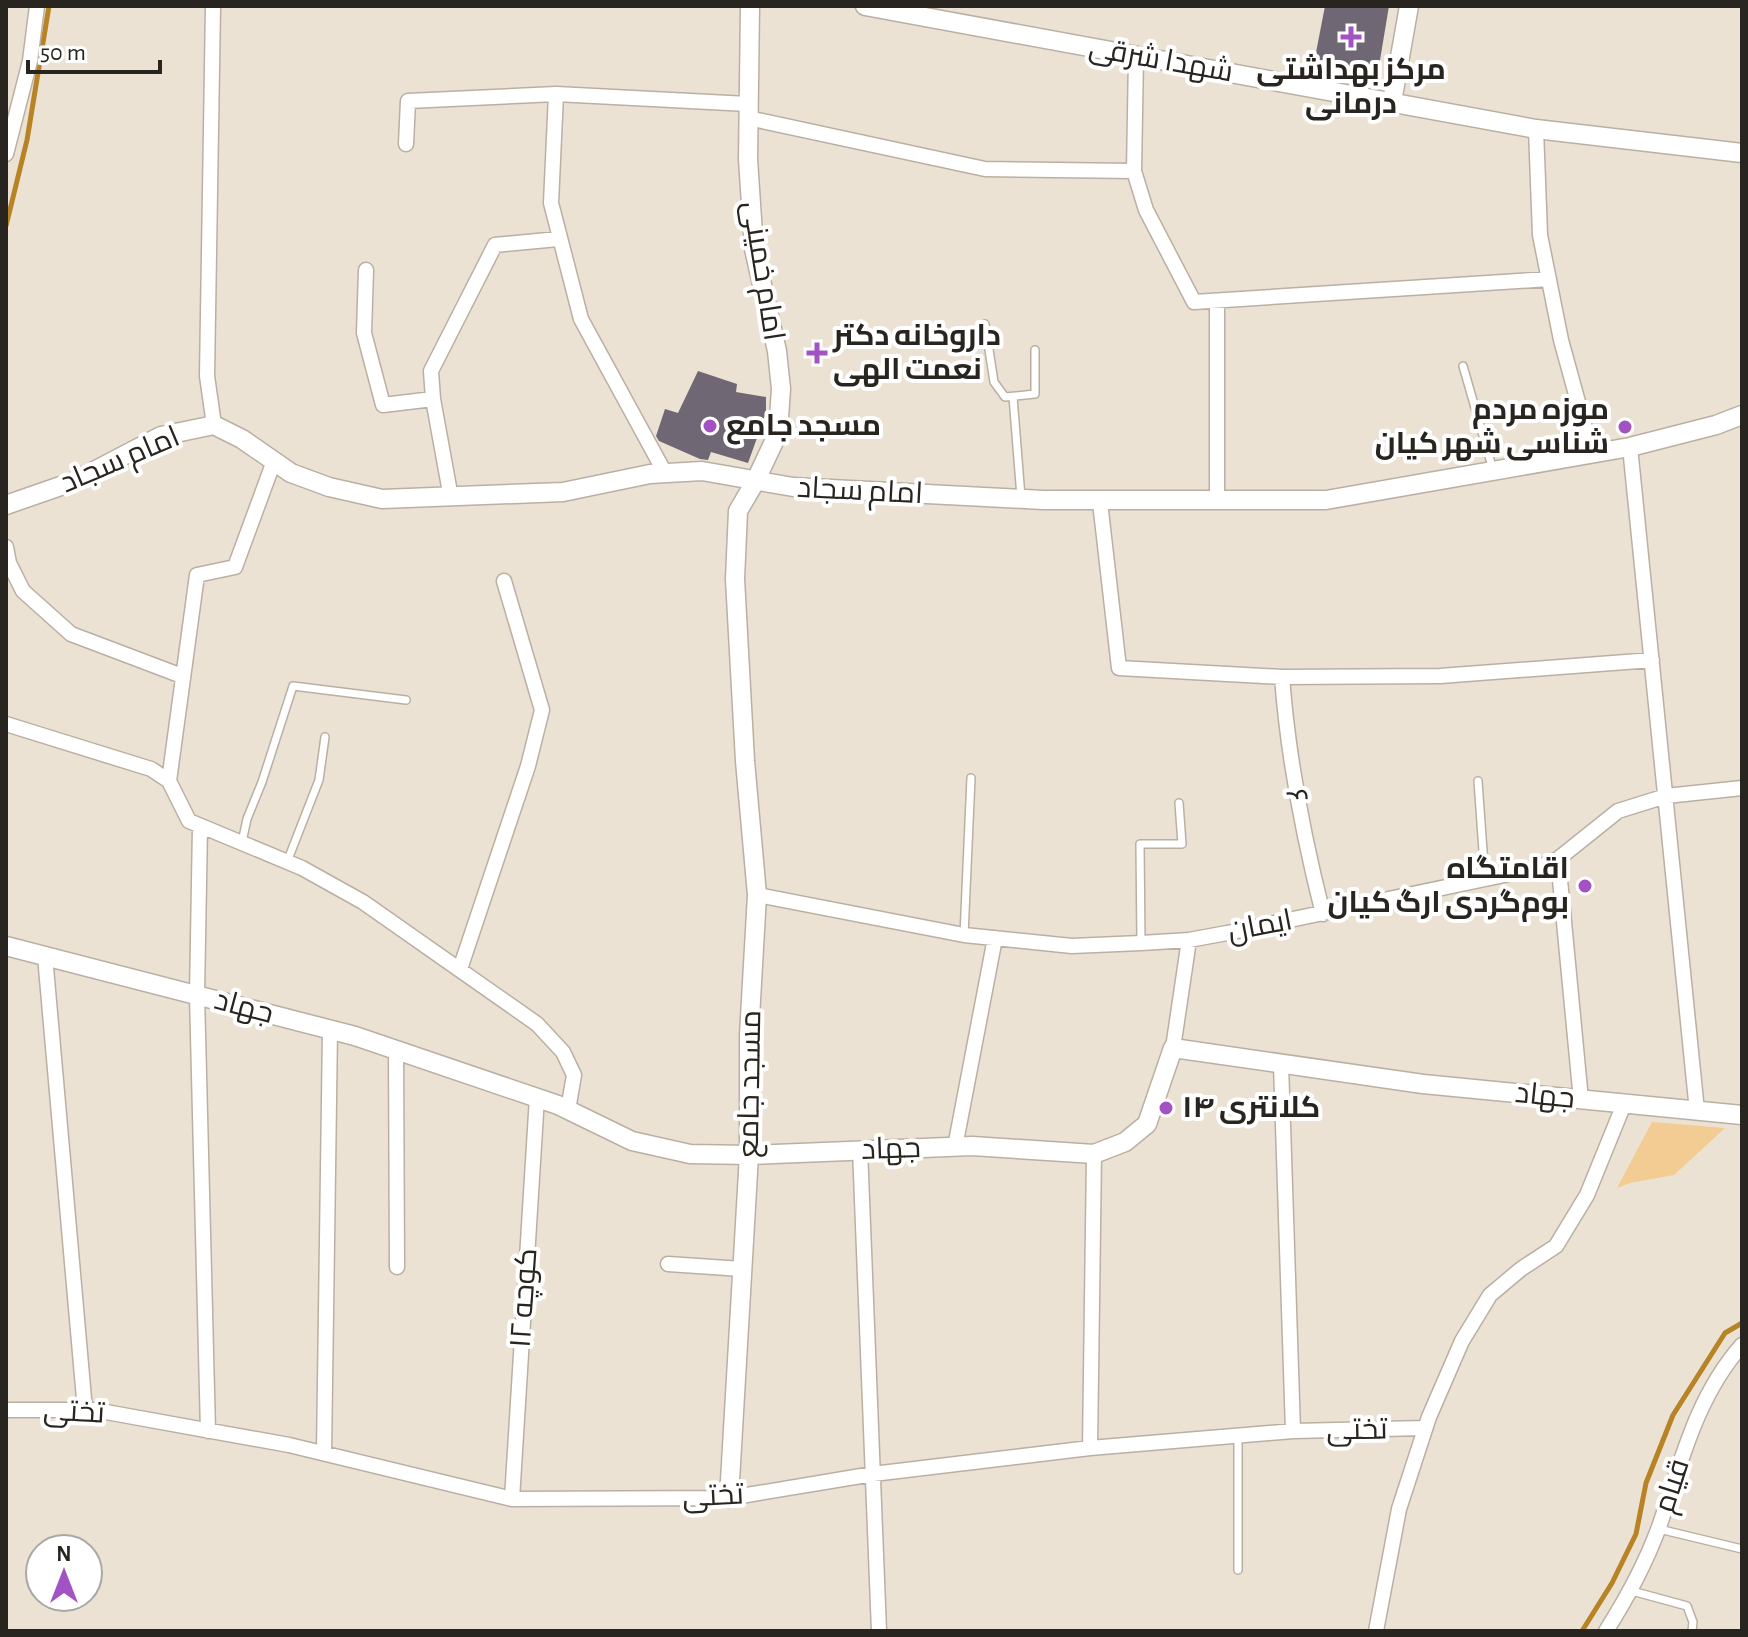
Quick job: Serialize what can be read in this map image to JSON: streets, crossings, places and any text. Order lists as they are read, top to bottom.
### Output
{
  "streets": {
    "street": [
      "شهدا شرقی",
      "امام خمینی",
      "امام سجاد",
      "۶",
      "ایمان",
      "جهاد",
      "مسجد جامع",
      "کوچه ۱۲",
      "تختی",
      "قیام"
    ]
  },
  "crossings": [
    ["امام خمینی", "امام سجاد"],
    ["امام خمینی", "مسجد جامع"],
    ["امام سجاد", "مسجد جامع"],
    ["۶", "ایمان"],
    ["ایمان", "مسجد جامع"],
    ["جهاد", "مسجد جامع"],
    ["جهاد", "کوچه ۱۲"],
    ["مسجد جامع", "تختی"],
    ["کوچه ۱۲", "تختی"]
  ],
  "places": {
    "health": ["مرکز بهداشتی درمانی", "داروخانه دکتر نعمت الهی"],
    "other": [
      "مسجد جامع",
      "موزه مردم شناسی شهر کیان",
      "اقامتگاه بوم‌گردی ارگ کیان",
      "کلانتری ۱۴"
    ]
  },
  "scale_bar": "50 m",
  "north": "top"
}
